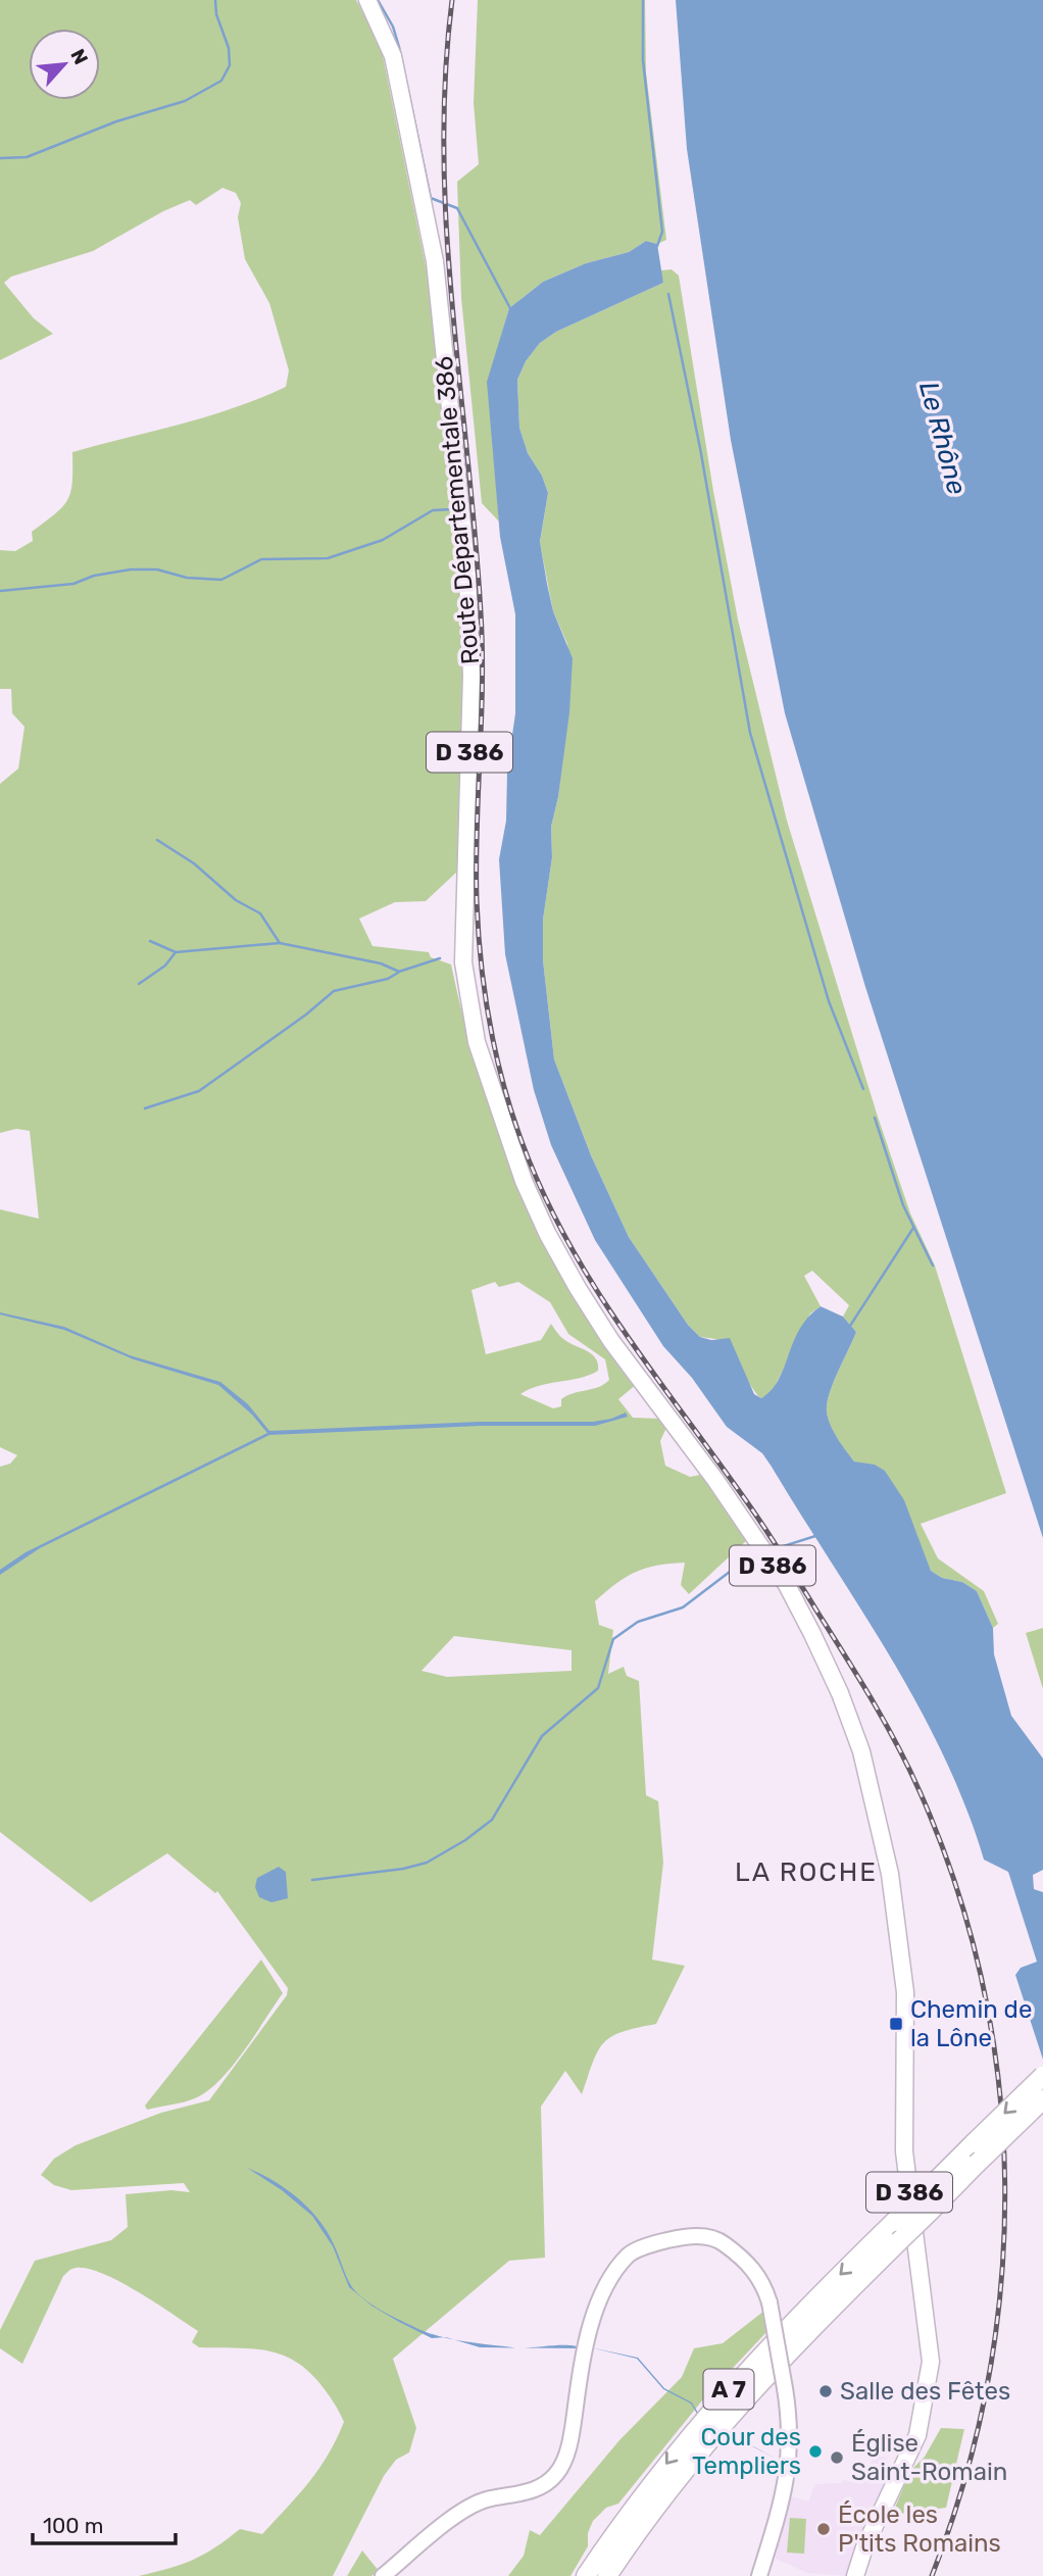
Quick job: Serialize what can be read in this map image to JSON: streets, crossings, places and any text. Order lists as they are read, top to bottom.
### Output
{
  "streets": {
    "highway": ["A 7"],
    "main road": ["Route Départementale 386", "D 386"]
  },
  "districts": ["LA ROCHE"],
  "water": ["Le Rhône"],
  "places": {
    "transit": ["Chemin de la Lône"],
    "other": [
      "Salle des Fêtes",
      "Cour des Templiers",
      "Église Saint-Romain",
      "École les P'tits Romains"
    ]
  },
  "scale_bar": "100 m",
  "north": "top right"
}
